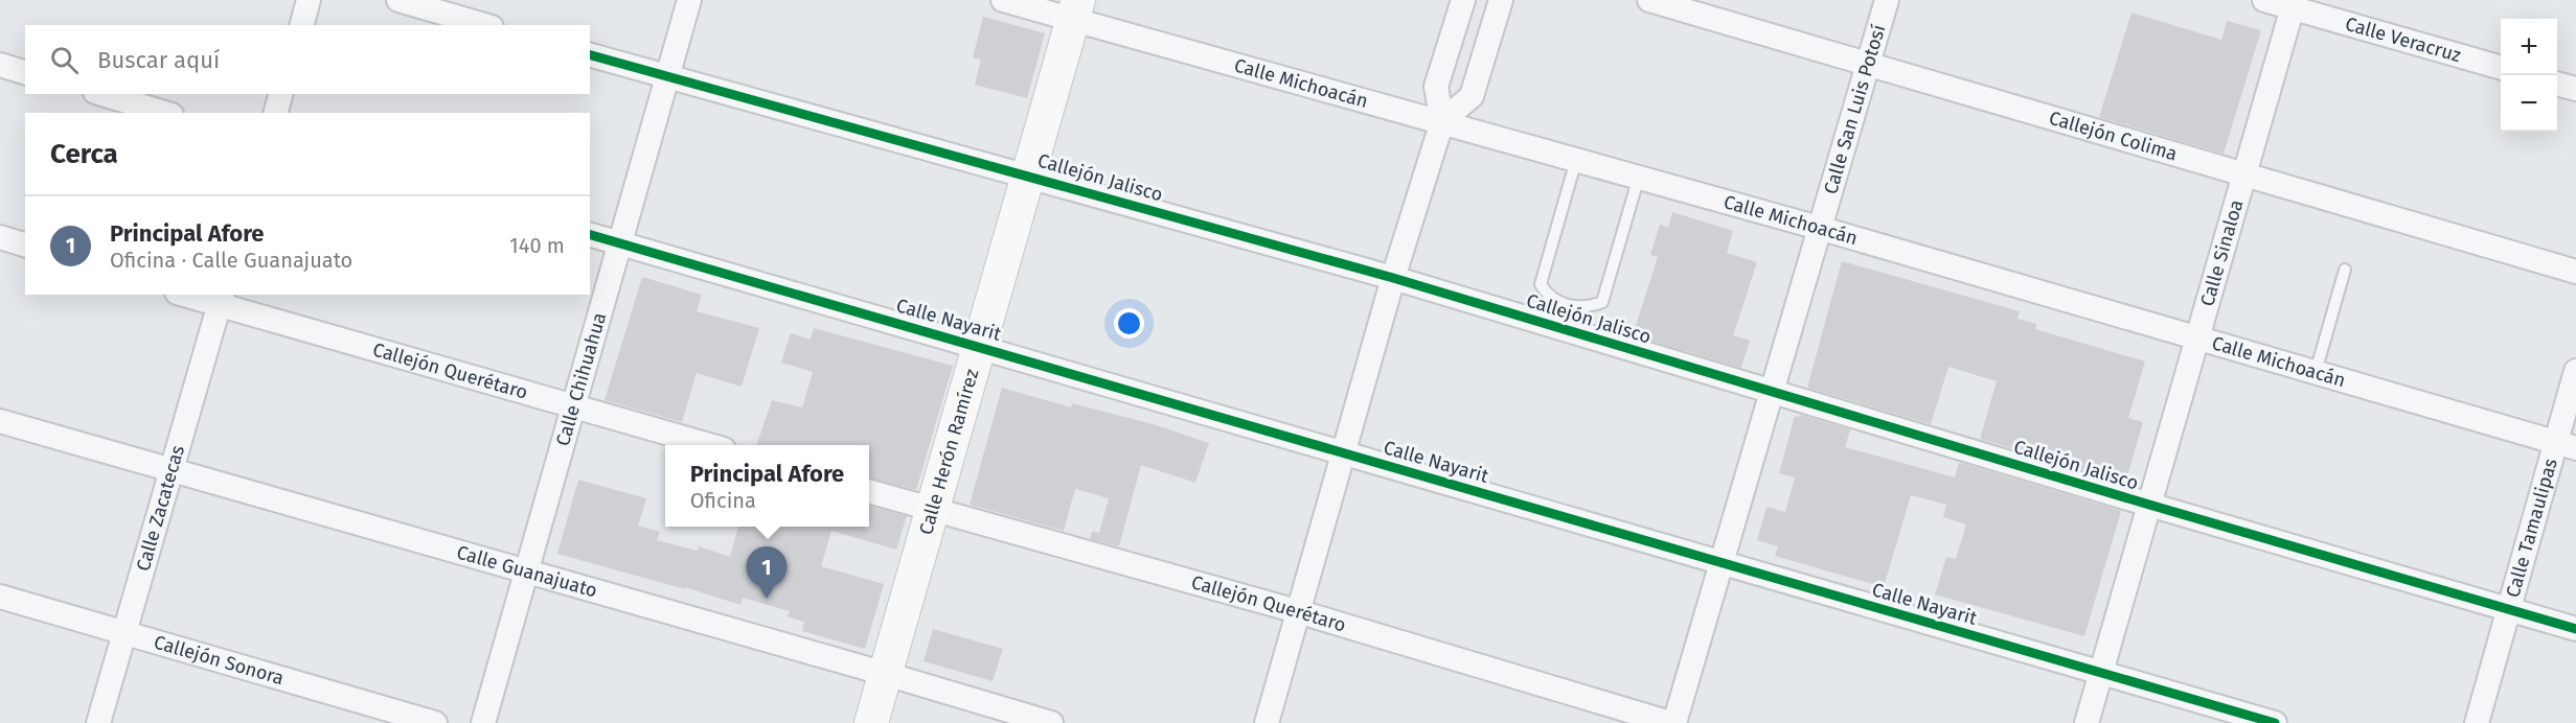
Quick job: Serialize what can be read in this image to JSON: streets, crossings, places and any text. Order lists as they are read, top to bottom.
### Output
{
  "streets": {
    "street": [
      "Calle Veracruz",
      "Calle Michoacán",
      "Calle San Luis Potosí",
      "Callejón Colima",
      "Callejón Jalisco",
      "Calle Sinaloa",
      "Calle Nayarit",
      "Callejón Querétaro",
      "Calle Chihuahua",
      "Calle Herón Ramírez",
      "Calle Zacatecas",
      "Calle Tamaulipas",
      "Calle Guanajuato",
      "Callejón Sonora"
    ]
  },
  "crossings": [
    ["Calle Veracruz", "Calle Sinaloa"],
    ["Calle Michoacán", "Calle San Luis Potosí"],
    ["Calle Michoacán", "Calle Sinaloa"],
    ["Calle Michoacán", "Calle Herón Ramírez"],
    ["Calle Michoacán", "Calle Tamaulipas"],
    ["Calle San Luis Potosí", "Callejón Colima"],
    ["Calle San Luis Potosí", "Callejón Jalisco"],
    ["Calle San Luis Potosí", "Calle Nayarit"],
    ["Calle San Luis Potosí", "Callejón Querétaro"],
    ["Callejón Colima", "Calle Sinaloa"],
    ["Callejón Jalisco", "Calle Sinaloa"],
    ["Callejón Jalisco", "Calle Chihuahua"],
    ["Callejón Jalisco", "Calle Herón Ramírez"],
    ["Callejón Jalisco", "Calle Tamaulipas"],
    ["Calle Sinaloa", "Calle Nayarit"],
    ["Calle Nayarit", "Calle Chihuahua"],
    ["Calle Nayarit", "Calle Herón Ramírez"],
    ["Callejón Querétaro", "Calle Chihuahua"],
    ["Callejón Querétaro", "Calle Herón Ramírez"],
    ["Callejón Querétaro", "Calle Zacatecas"],
    ["Calle Chihuahua", "Calle Guanajuato"],
    ["Calle Herón Ramírez", "Calle Guanajuato"],
    ["Calle Zacatecas", "Calle Guanajuato"],
    ["Calle Zacatecas", "Callejón Sonora"]
  ],
  "page": {
    "map_buttons": ["+", "−"],
    "search": "Buscar aquí",
    "heading": "Cerca",
    "list": [
      {
        "mark": "1",
        "name": "Principal Afore",
        "note": "Oficina · Calle Guanajuato",
        "value": "140 m"
      }
    ],
    "popup": ["Principal Afore", "Oficina"],
    "pins": "1"
  }
}
